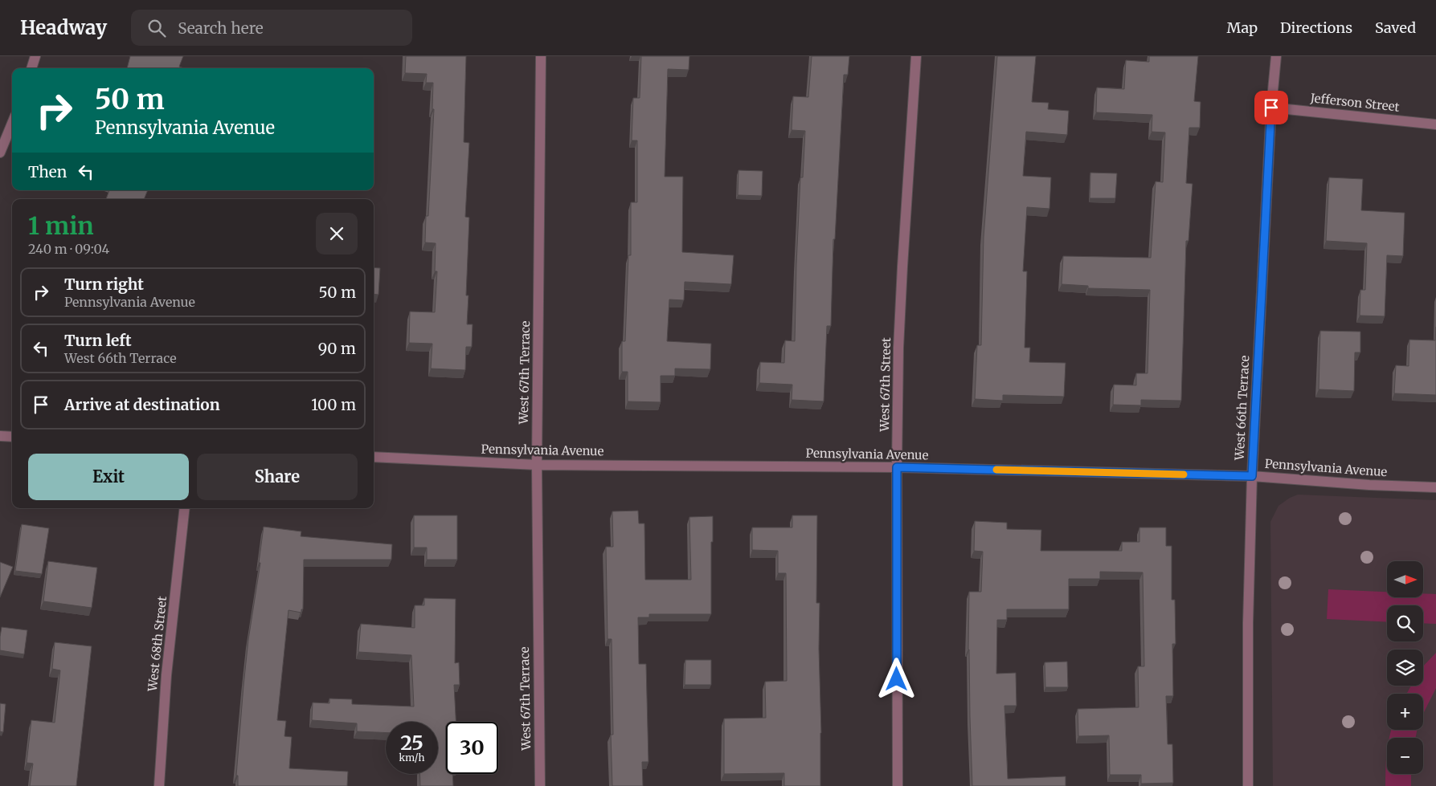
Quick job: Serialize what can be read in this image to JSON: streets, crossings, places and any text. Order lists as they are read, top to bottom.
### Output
{
  "streets": {
    "street": [
      "Jefferson Street",
      "West 67th Terrace",
      "West 67th Street",
      "West 66th Terrace",
      "Pennsylvania Avenue",
      "West 68th Street"
    ]
  },
  "crossings": [
    ["Jefferson Street", "West 66th Terrace"],
    ["West 67th Terrace", "Pennsylvania Avenue"],
    ["West 67th Street", "Pennsylvania Avenue"],
    ["West 66th Terrace", "Pennsylvania Avenue"]
  ],
  "north": "right",
  "page": {
    "header": "Headway",
    "search": "Search here",
    "nav": ["Map", "Directions", "Saved"],
    "turn": ["50 m", "Pennsylvania Avenue"],
    "then": "Then",
    "heading": ["1 min", "240 m · 09:04"],
    "list": [
      {
        "name": "Turn right",
        "note": "Pennsylvania Avenue",
        "value": "50 m"
      },
      {
        "name": "Turn left",
        "note": "West 66th Terrace",
        "value": "90 m"
      },
      {
        "name": "Arrive at destination",
        "value": "100 m"
      }
    ],
    "buttons": ["Exit", "Share"],
    "map_buttons": ["+", "−"],
    "speed": "25 km/h",
    "limit": "30"
  }
}
